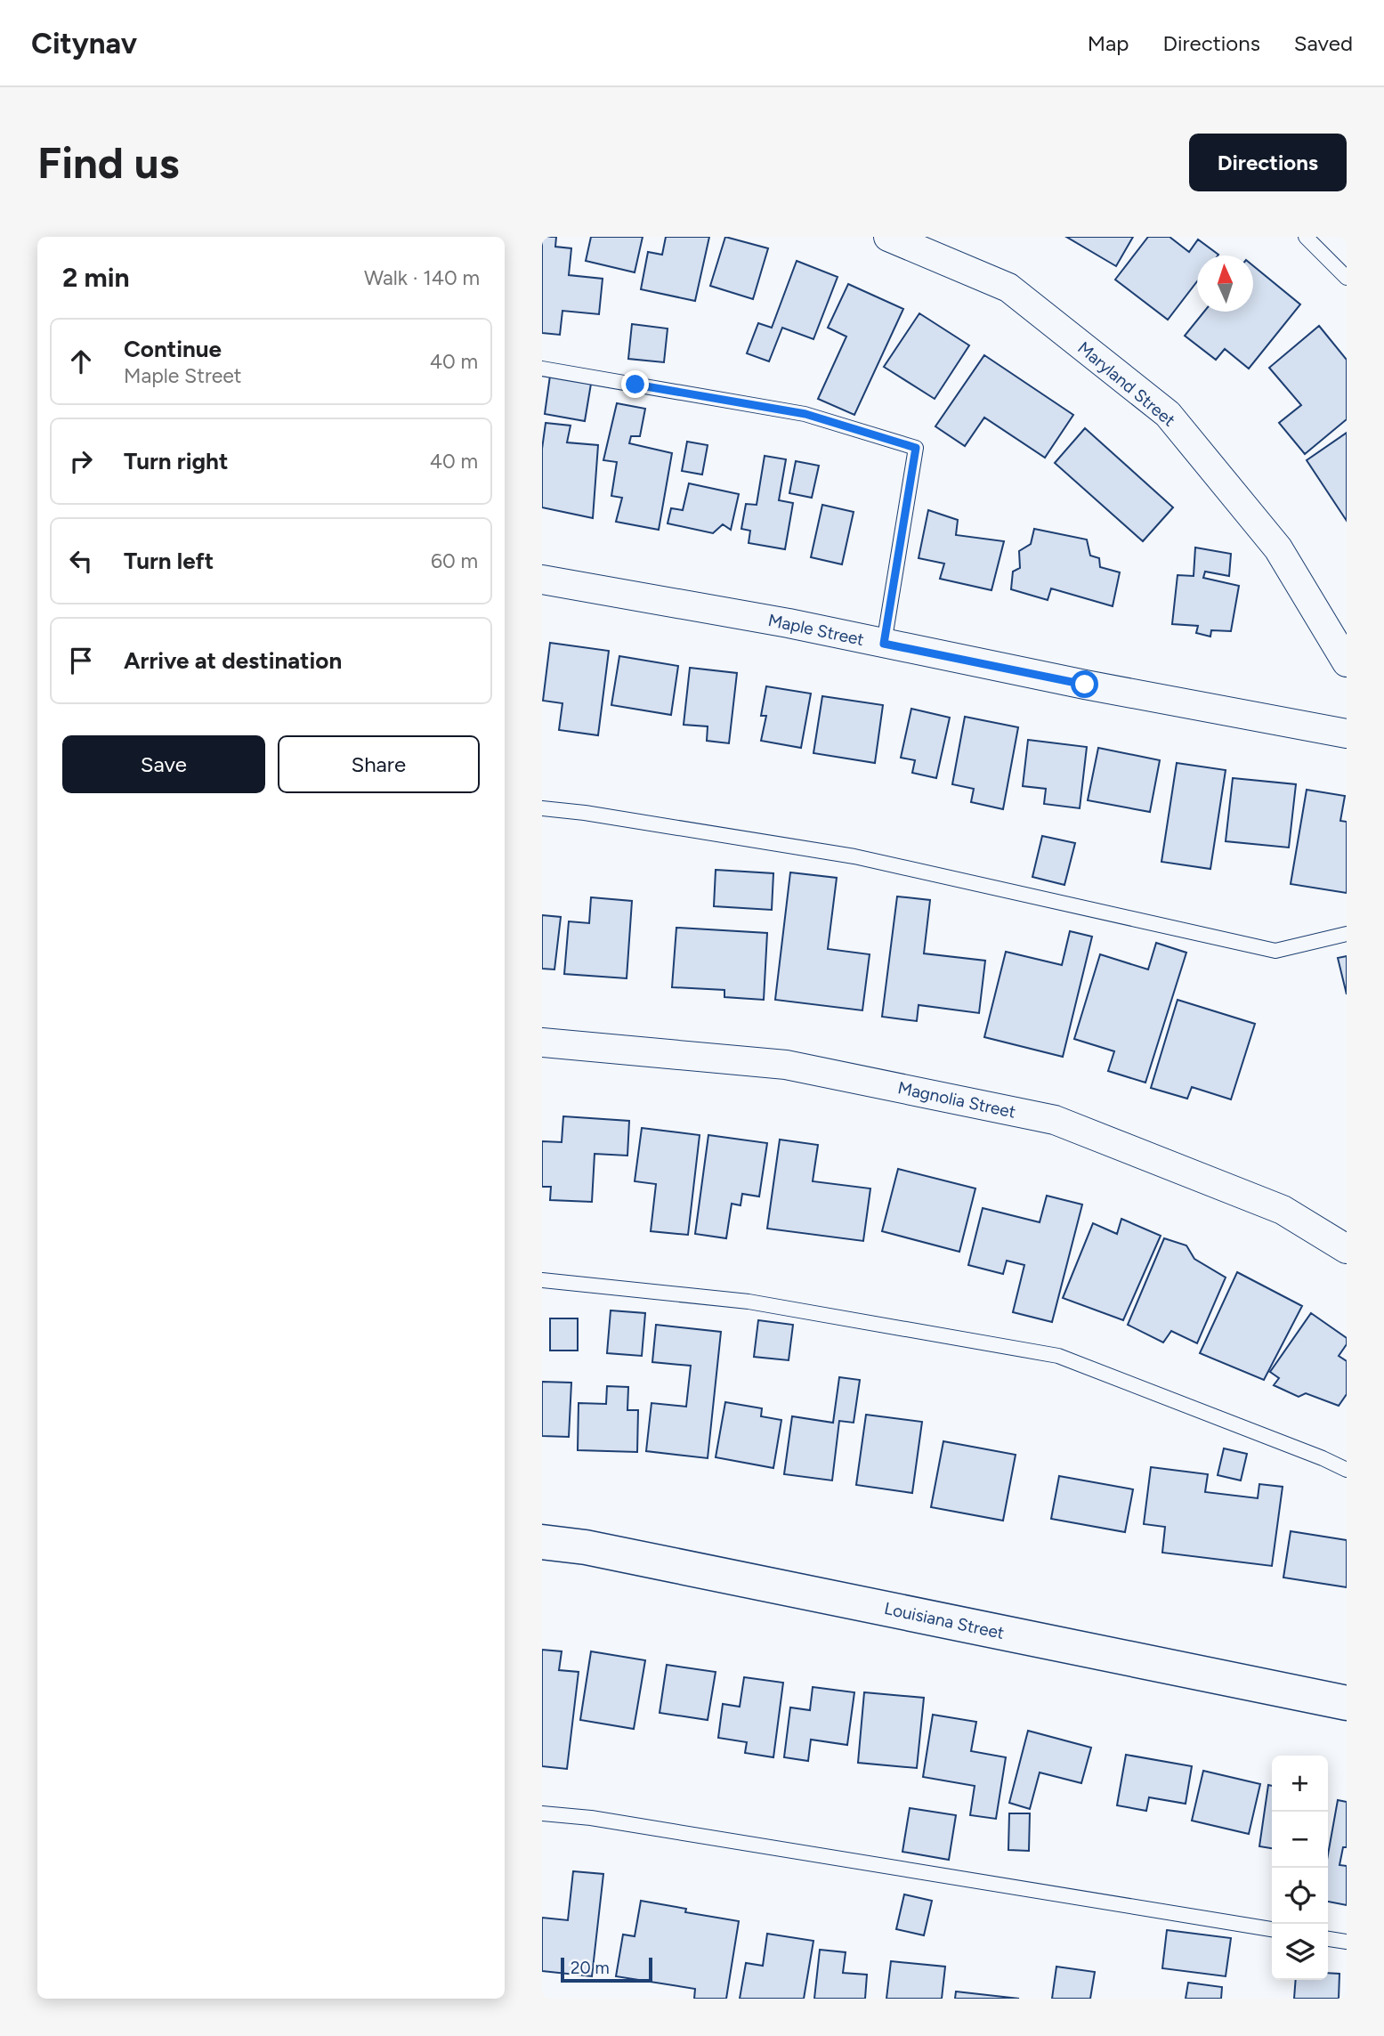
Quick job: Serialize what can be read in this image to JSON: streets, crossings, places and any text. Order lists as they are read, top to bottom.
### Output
{
  "streets": {
    "street": [
      "Maryland Street",
      "Maple Street",
      "Magnolia Street",
      "Louisiana Street"
    ]
  },
  "scale_bar": "20 m",
  "north": "top",
  "page": {
    "header": "Citynav",
    "nav": ["Map", "Directions", "Saved"],
    "buttons": [
      "Directions",
      ["Save", "Share"]
    ],
    "title": "Find us",
    "heading": ["2 min", "Walk · 140 m"],
    "list": [
      ["Continue", "Maple Street", "40 m"],
      ["Turn right", "40 m"],
      ["Turn left", "60 m"],
      "Arrive at destination"
    ],
    "map_buttons": ["+", "−"],
    "scale": "20 m"
  }
}
